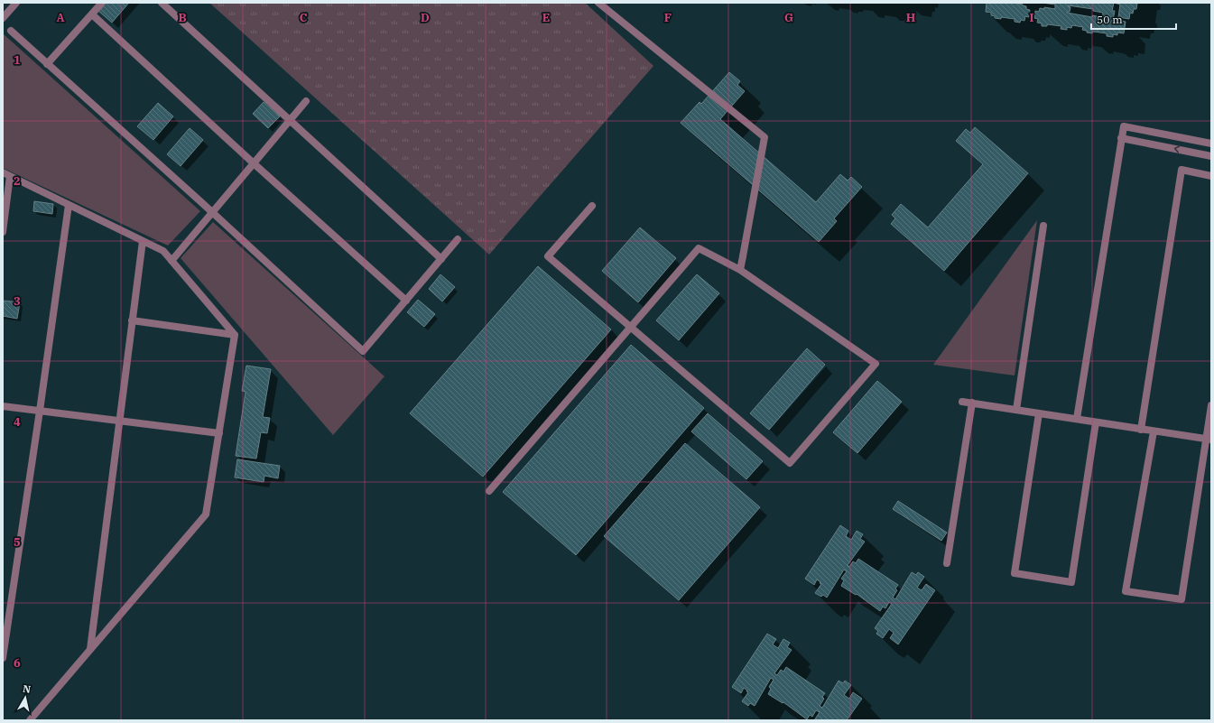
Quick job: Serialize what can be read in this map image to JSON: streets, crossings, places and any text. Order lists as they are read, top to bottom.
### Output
{
  "scale_bar": "50 m",
  "north": "top",
  "grid": {
    "columns": [
      "A",
      "B",
      "C",
      "D",
      "E",
      "F",
      "G",
      "H",
      "I"
    ],
    "rows": [
      "1",
      "2",
      "3",
      "4",
      "5",
      "6"
    ]
  }
}
